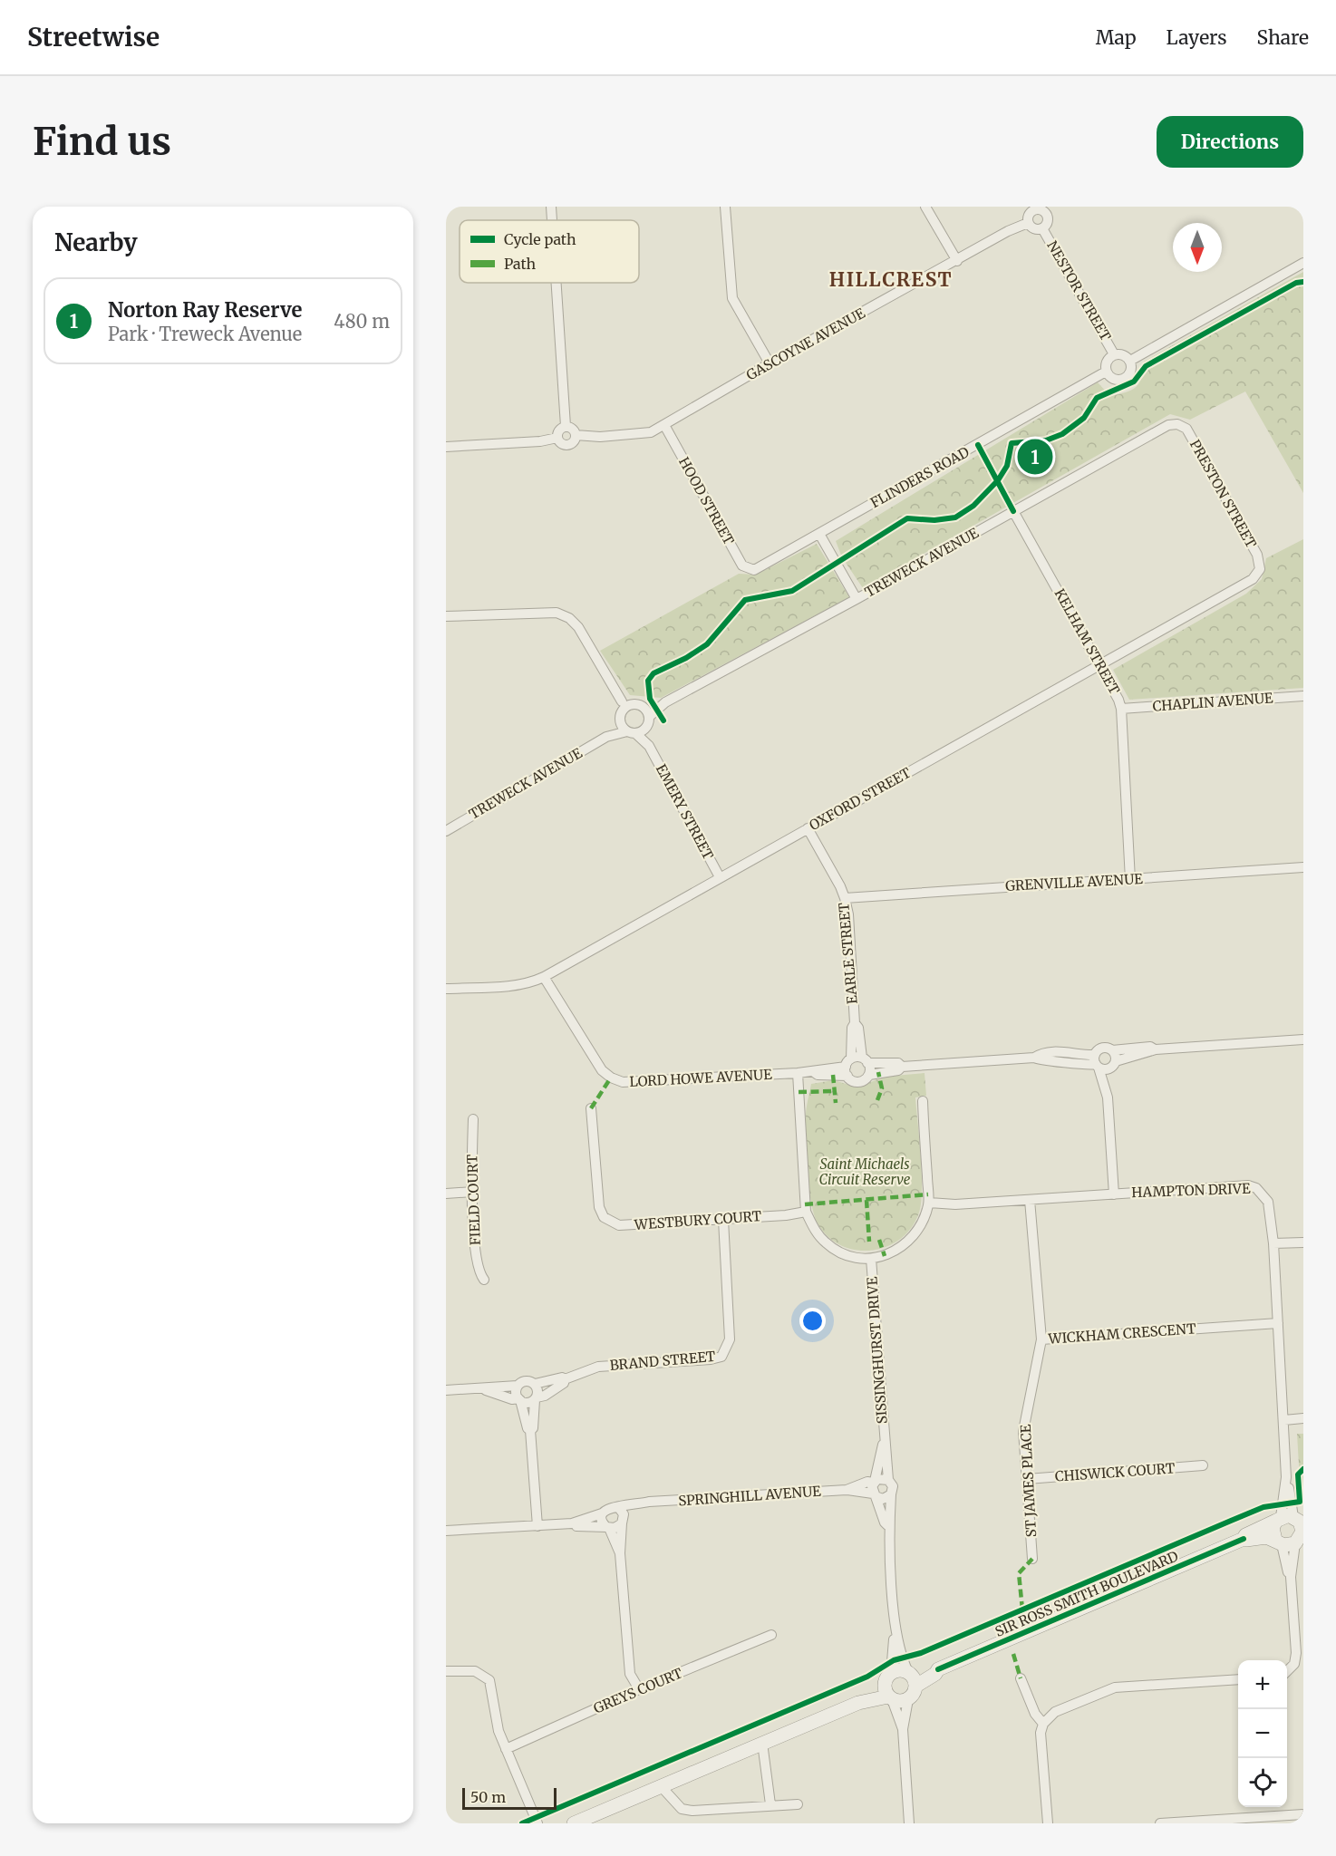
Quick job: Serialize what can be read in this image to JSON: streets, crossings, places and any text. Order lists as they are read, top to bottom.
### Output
{
  "streets": {
    "street": [
      "NESTOR STREET",
      "GASCOYNE AVENUE",
      "FLINDERS ROAD",
      "PRESTON STREET",
      "HOOD STREET",
      "TREWECK AVENUE",
      "KELHAM STREET",
      "CHAPLIN AVENUE",
      "OXFORD STREET",
      "EMERY STREET",
      "GRENVILLE AVENUE",
      "EARLE STREET",
      "LORD HOWE AVENUE",
      "HAMPTON DRIVE",
      "FIELD COURT",
      "WESTBURY COURT",
      "WICKHAM CRESCENT",
      "SISSINGHURST DRIVE",
      "BRAND STREET",
      "CHISWICK COURT",
      "ST JAMES PLACE",
      "SPRINGHILL AVENUE",
      "SIR ROSS SMITH BOULEVARD",
      "GREYS COURT"
    ]
  },
  "crossings": [
    ["NESTOR STREET", "GASCOYNE AVENUE"],
    ["NESTOR STREET", "FLINDERS ROAD"],
    ["GASCOYNE AVENUE", "HOOD STREET"],
    ["FLINDERS ROAD", "HOOD STREET"],
    ["PRESTON STREET", "TREWECK AVENUE"],
    ["PRESTON STREET", "OXFORD STREET"],
    ["TREWECK AVENUE", "KELHAM STREET"],
    ["TREWECK AVENUE", "EMERY STREET"],
    ["KELHAM STREET", "CHAPLIN AVENUE"],
    ["KELHAM STREET", "OXFORD STREET"],
    ["KELHAM STREET", "GRENVILLE AVENUE"],
    ["OXFORD STREET", "EMERY STREET"],
    ["OXFORD STREET", "EARLE STREET"],
    ["OXFORD STREET", "LORD HOWE AVENUE"],
    ["GRENVILLE AVENUE", "EARLE STREET"],
    ["EARLE STREET", "LORD HOWE AVENUE"],
    ["HAMPTON DRIVE", "WICKHAM CRESCENT"],
    ["HAMPTON DRIVE", "SIR ROSS SMITH BOULEVARD"],
    ["WESTBURY COURT", "BRAND STREET"],
    ["WICKHAM CRESCENT", "ST JAMES PLACE"],
    ["SISSINGHURST DRIVE", "SPRINGHILL AVENUE"],
    ["CHISWICK COURT", "ST JAMES PLACE"]
  ],
  "districts": ["HILLCREST"],
  "parks": ["Saint Michaels Circuit Reserve"],
  "legend": ["Cycle path", "Path"],
  "scale_bar": "50 m",
  "north": "bottom",
  "page": {
    "header": "Streetwise",
    "nav": ["Map", "Layers", "Share"],
    "buttons": "Directions",
    "title": "Find us",
    "heading": "Nearby",
    "list": [
      {
        "mark": "1",
        "name": "Norton Ray Reserve",
        "note": "Park · Treweck Avenue",
        "value": "480 m"
      }
    ],
    "pins": "1",
    "map_buttons": ["+", "−"],
    "scale": "50 m"
  }
}
